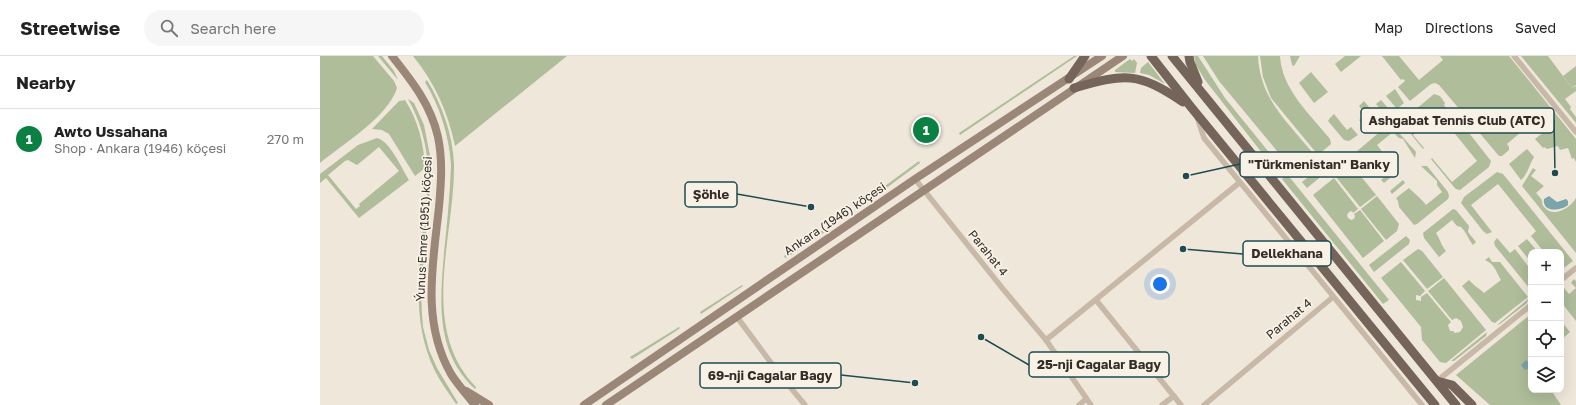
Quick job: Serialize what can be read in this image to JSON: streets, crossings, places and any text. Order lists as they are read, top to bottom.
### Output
{
  "streets": {
    "main road": ["Ankara (1946) köçesi", "Ýunus Emre (1951) köçesi"],
    "street": ["Parahat 4"]
  },
  "crossings": [
    ["Ankara (1946) köçesi", "Parahat 4"]
  ],
  "places": [
    "Ashgabat Tennis Club (ATC)",
    "\"Türkmenistan\" Banky",
    "Şöhle",
    "Dellekhana",
    "25-nji Cagalar Bagy",
    "69-nji Cagalar Bagy"
  ],
  "page": {
    "header": "Streetwise",
    "search": "Search here",
    "nav": ["Map", "Directions", "Saved"],
    "heading": "Nearby",
    "list": [
      {
        "mark": "1",
        "name": "Awto Ussahana",
        "note": "Shop · Ankara (1946) köçesi",
        "value": "270 m"
      }
    ],
    "pins": "1",
    "map_buttons": ["+", "−"]
  }
}
